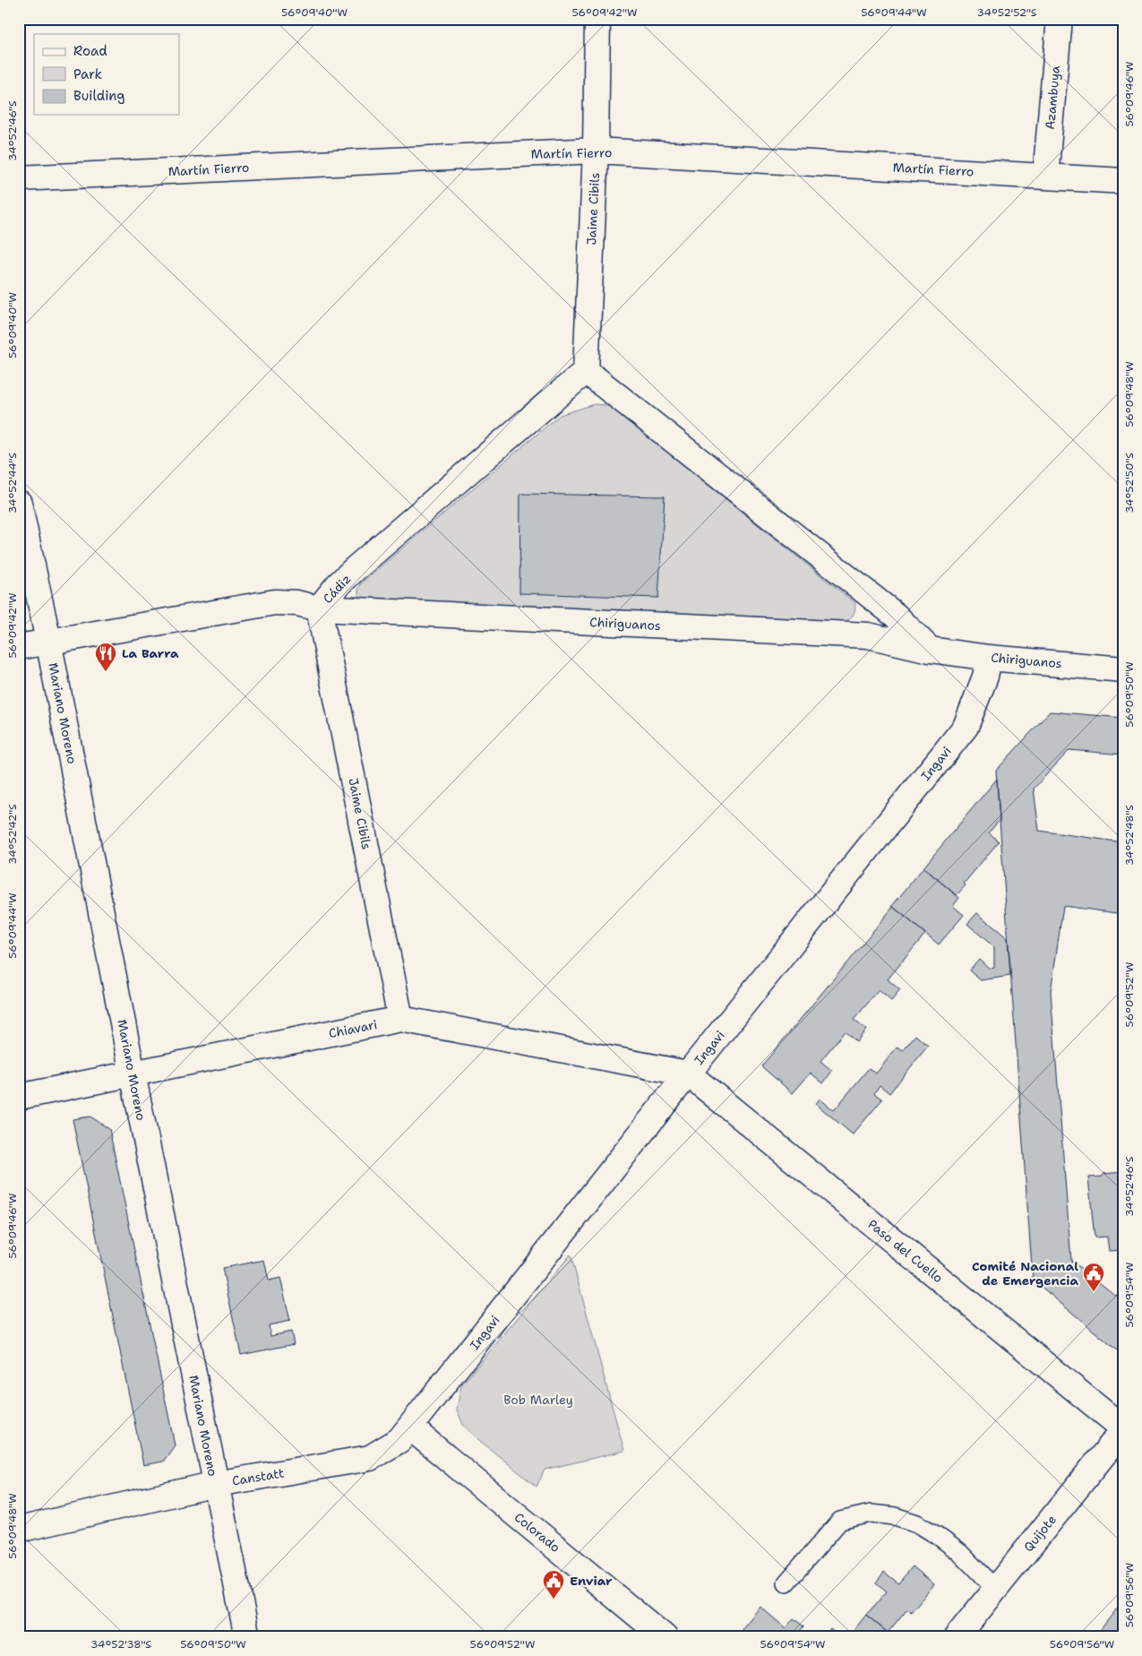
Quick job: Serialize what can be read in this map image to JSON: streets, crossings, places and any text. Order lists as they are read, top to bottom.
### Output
{
  "streets": {
    "street": [
      "Azambuya",
      "Martín Fierro",
      "Jaime Cibils",
      "Cádiz",
      "Chiriguanos",
      "Mariano Moreno",
      "Ingavi",
      "Chiavari",
      "Paso del Cuello",
      "Canstatt",
      "Colorado",
      "Quijote"
    ]
  },
  "crossings": [
    ["Azambuya", "Martín Fierro"],
    ["Martín Fierro", "Jaime Cibils"],
    ["Jaime Cibils", "Cádiz"],
    ["Jaime Cibils", "Chiriguanos"],
    ["Jaime Cibils", "Chiavari"],
    ["Cádiz", "Chiriguanos"],
    ["Cádiz", "Mariano Moreno"],
    ["Chiriguanos", "Ingavi"],
    ["Mariano Moreno", "Chiavari"],
    ["Mariano Moreno", "Canstatt"],
    ["Ingavi", "Chiavari"],
    ["Ingavi", "Paso del Cuello"],
    ["Ingavi", "Canstatt"],
    ["Ingavi", "Colorado"],
    ["Chiavari", "Paso del Cuello"],
    ["Paso del Cuello", "Quijote"],
    ["Canstatt", "Colorado"]
  ],
  "parks": ["Bob Marley"],
  "places": {
    "restaurant": ["La Barra"],
    "public building": ["Comité Nacional de Emergencia", "Enviar"]
  },
  "legend": ["Road", "Park", "Building"],
  "coordinates": [
    "56°09'40\"W",
    "56°09'42\"W",
    "56°09'44\"W",
    "34°52'52\"S",
    "56°09'46\"W",
    "34°52'46\"S",
    "56°09'48\"W",
    "34°52'44\"S",
    "34°52'50\"S",
    "56°09'50\"W",
    "34°52'42\"S",
    "34°52'48\"S",
    "56°09'52\"W",
    "56°09'54\"W",
    "56°09'56\"W",
    "34°52'38\"S"
  ]
}
